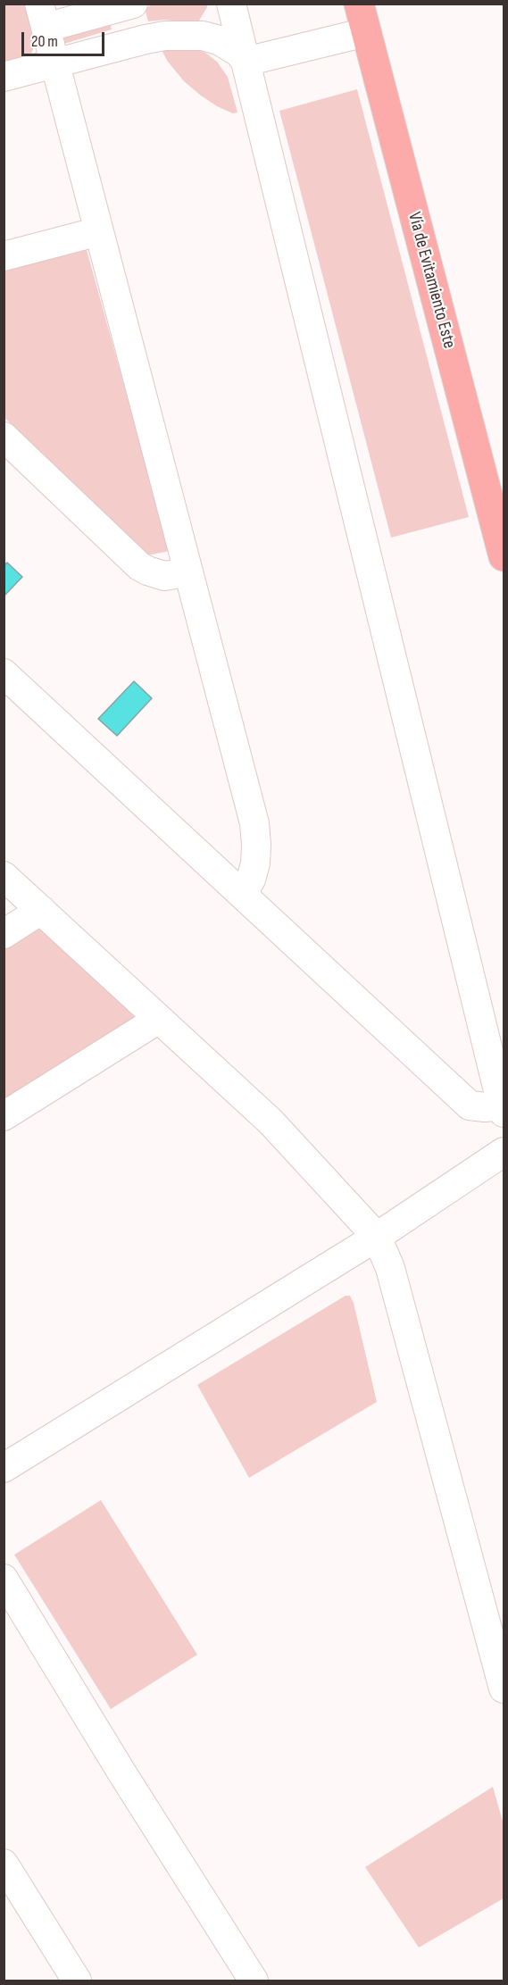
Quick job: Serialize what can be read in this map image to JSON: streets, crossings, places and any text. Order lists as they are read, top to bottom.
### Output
{
  "streets": {
    "highway": ["Vía de Evitamiento Este"]
  },
  "scale_bar": "20 m"
}
